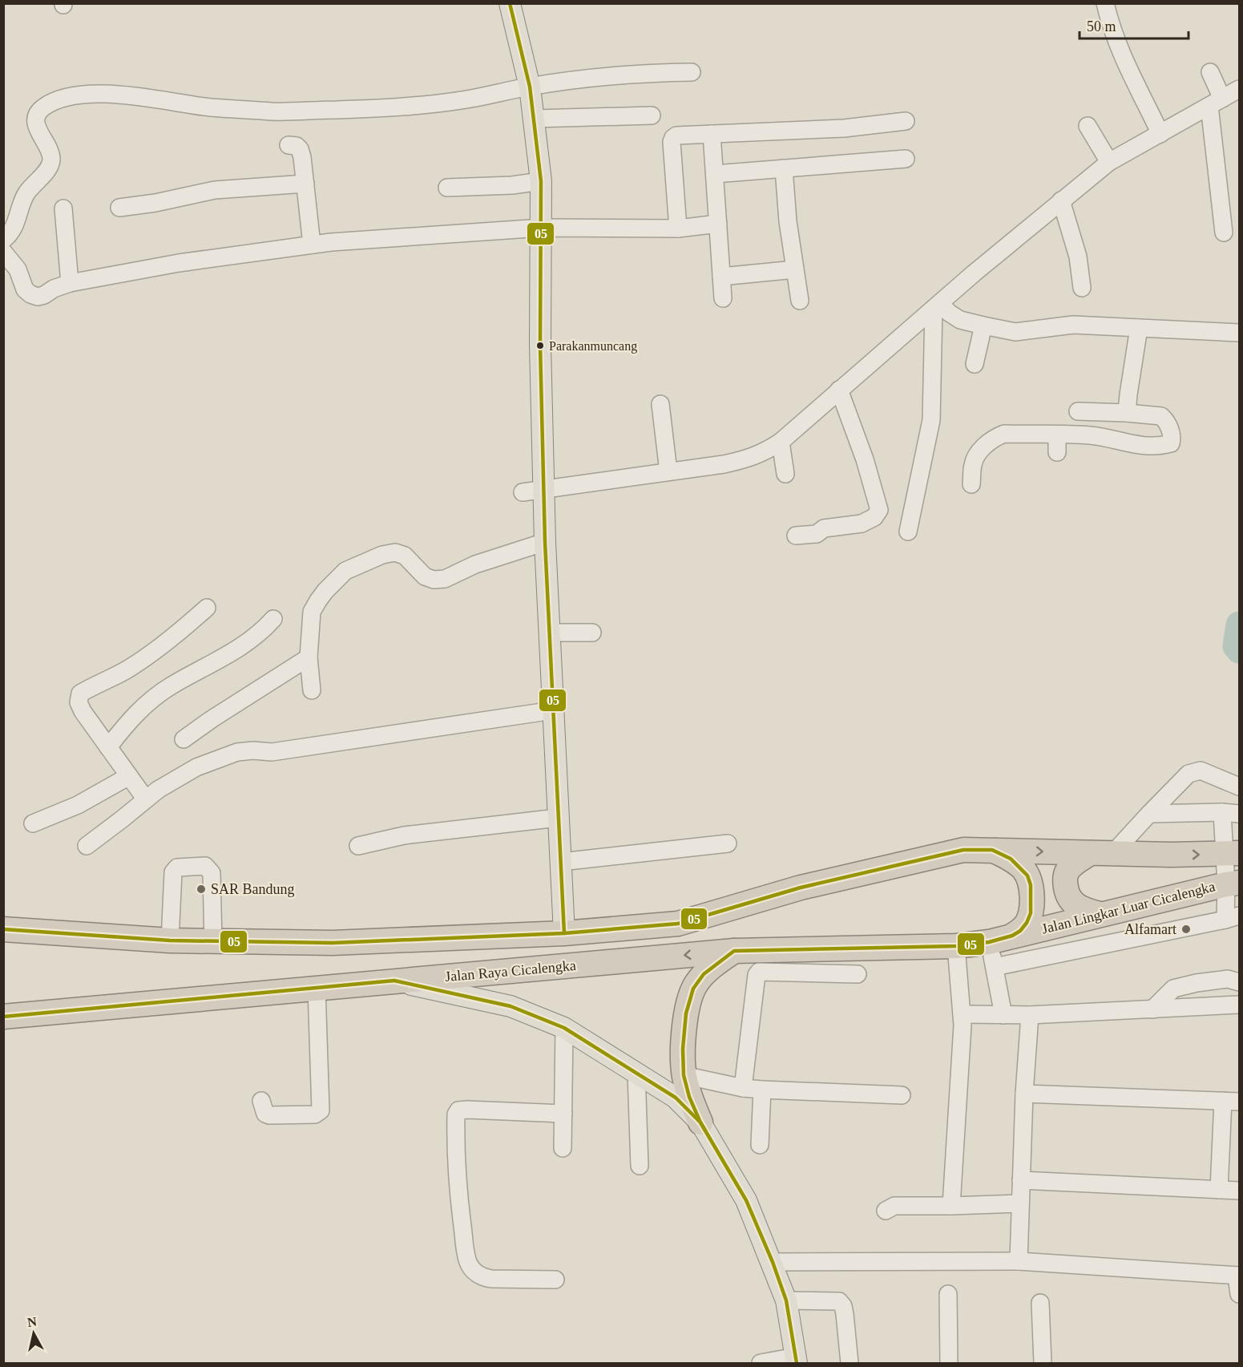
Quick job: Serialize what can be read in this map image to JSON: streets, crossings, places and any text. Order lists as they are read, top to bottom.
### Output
{
  "streets": {
    "highway": ["Jalan Lingkar Luar Cicalengka", "Jalan Raya Cicalengka"]
  },
  "crossings": [
    ["Jalan Lingkar Luar Cicalengka", "Jalan Raya Cicalengka"]
  ],
  "places": ["Parakanmuncang", "SAR Bandung", "Alfamart"],
  "lines": ["transit line 05"],
  "scale_bar": "50 m",
  "north": "top"
}
